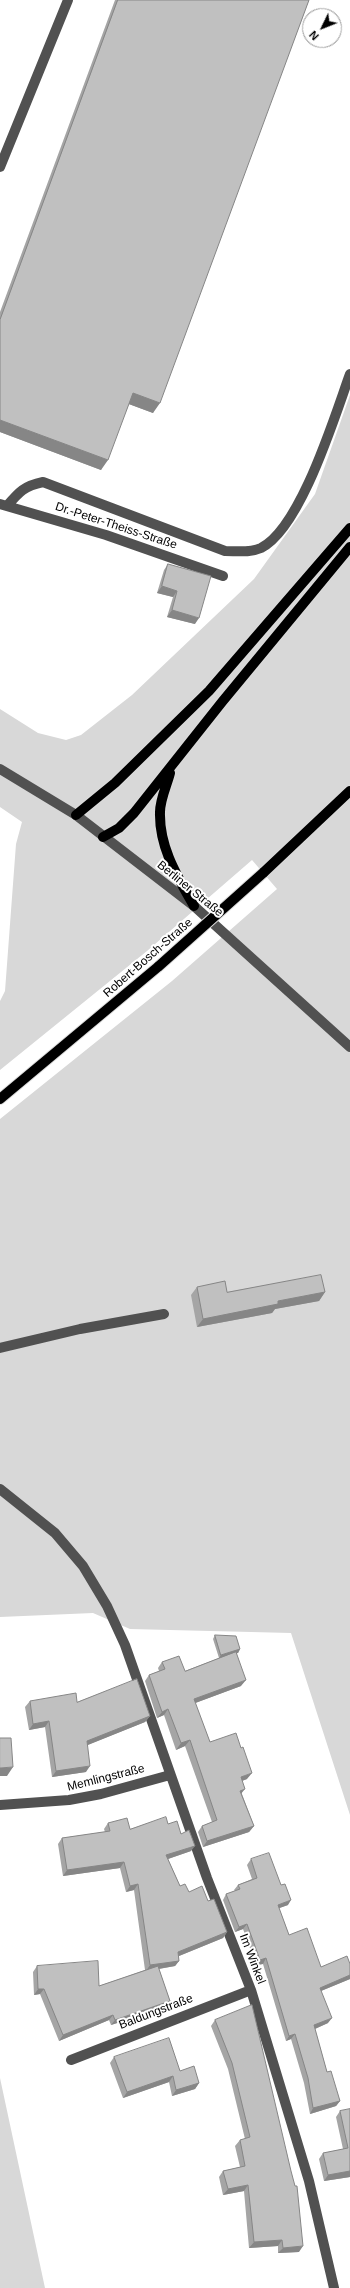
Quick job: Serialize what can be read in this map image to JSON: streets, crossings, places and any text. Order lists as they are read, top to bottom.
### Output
{
  "streets": {
    "main road": ["Robert-Bosch-Straße"],
    "street": [
      "Dr.-Peter-Theiss-Straße",
      "Berliner Straße",
      "Memlingstraße",
      "Im Winkel",
      "Baldungstraße"
    ]
  },
  "crossings": [
    ["Memlingstraße", "Im Winkel"],
    ["Im Winkel", "Baldungstraße"]
  ],
  "north": "bottom left"
}
